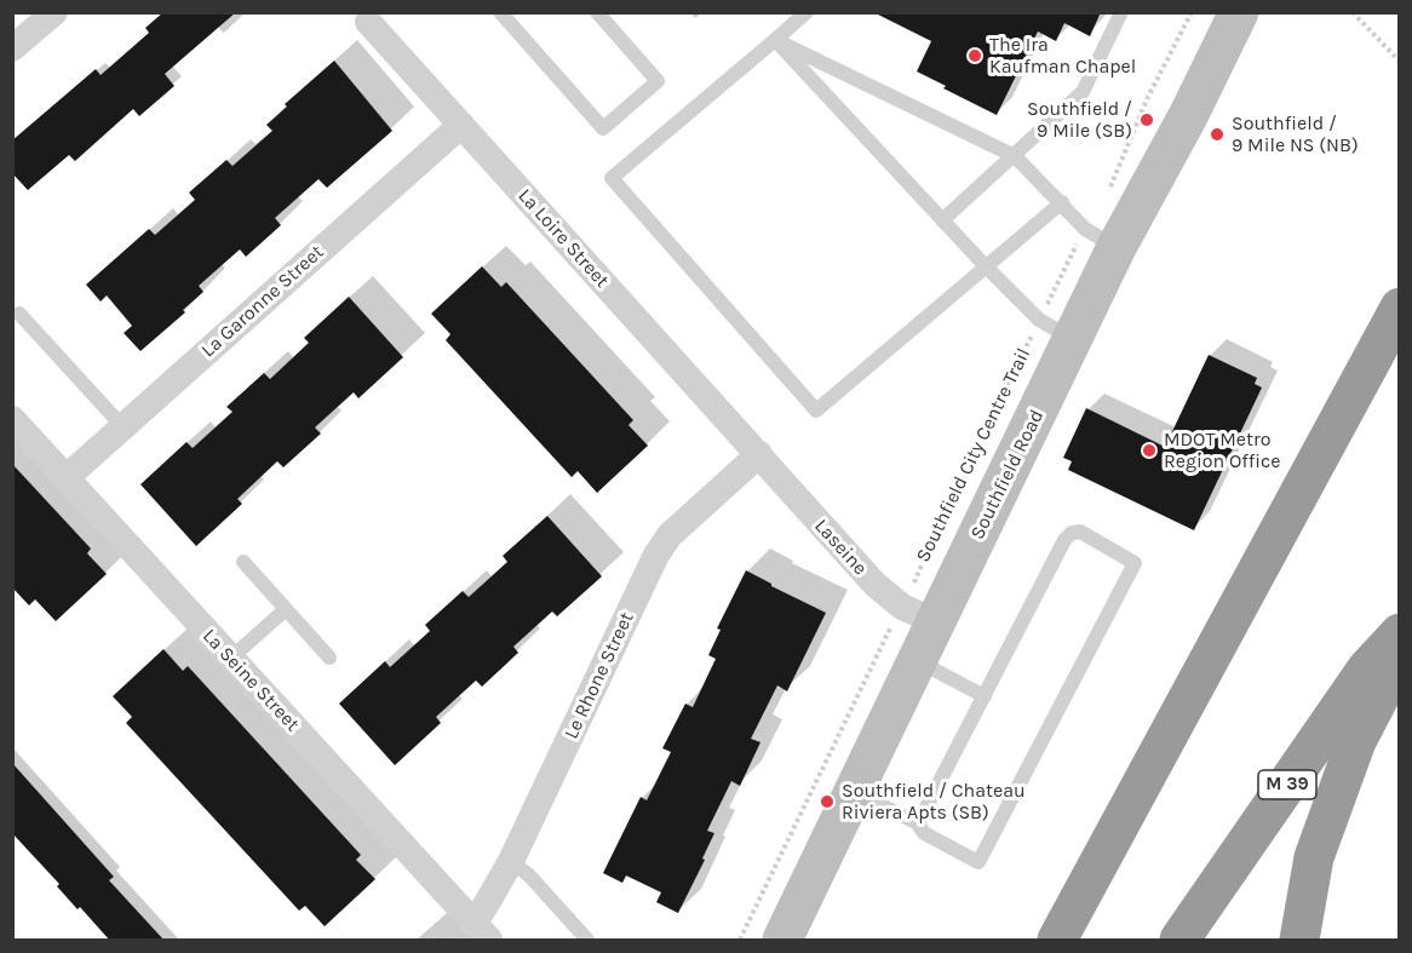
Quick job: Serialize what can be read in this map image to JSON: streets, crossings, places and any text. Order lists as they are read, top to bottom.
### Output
{
  "streets": {
    "highway": ["M 39"],
    "main road": ["Southfield Road"],
    "street": [
      "La Loire Street",
      "La Garonne Street",
      "Laseine",
      "Le Rhone Street",
      "La Seine Street"
    ],
    "path": ["Southfield City Centre Trail"]
  },
  "crossings": [
    ["La Loire Street", "La Garonne Street"],
    ["La Loire Street", "Laseine"],
    ["La Loire Street", "Le Rhone Street"],
    ["La Garonne Street", "La Seine Street"],
    ["Southfield Road", "Laseine"],
    ["Laseine", "Le Rhone Street"],
    ["Le Rhone Street", "La Seine Street"]
  ],
  "places": [
    "The Ira Kaufman Chapel",
    "Southfield / 9 Mile (SB)",
    "Southfield / 9 Mile NS (NB)",
    "MDOT Metro Region Office",
    "Southfield / Chateau Riviera Apts (SB)"
  ]
}
